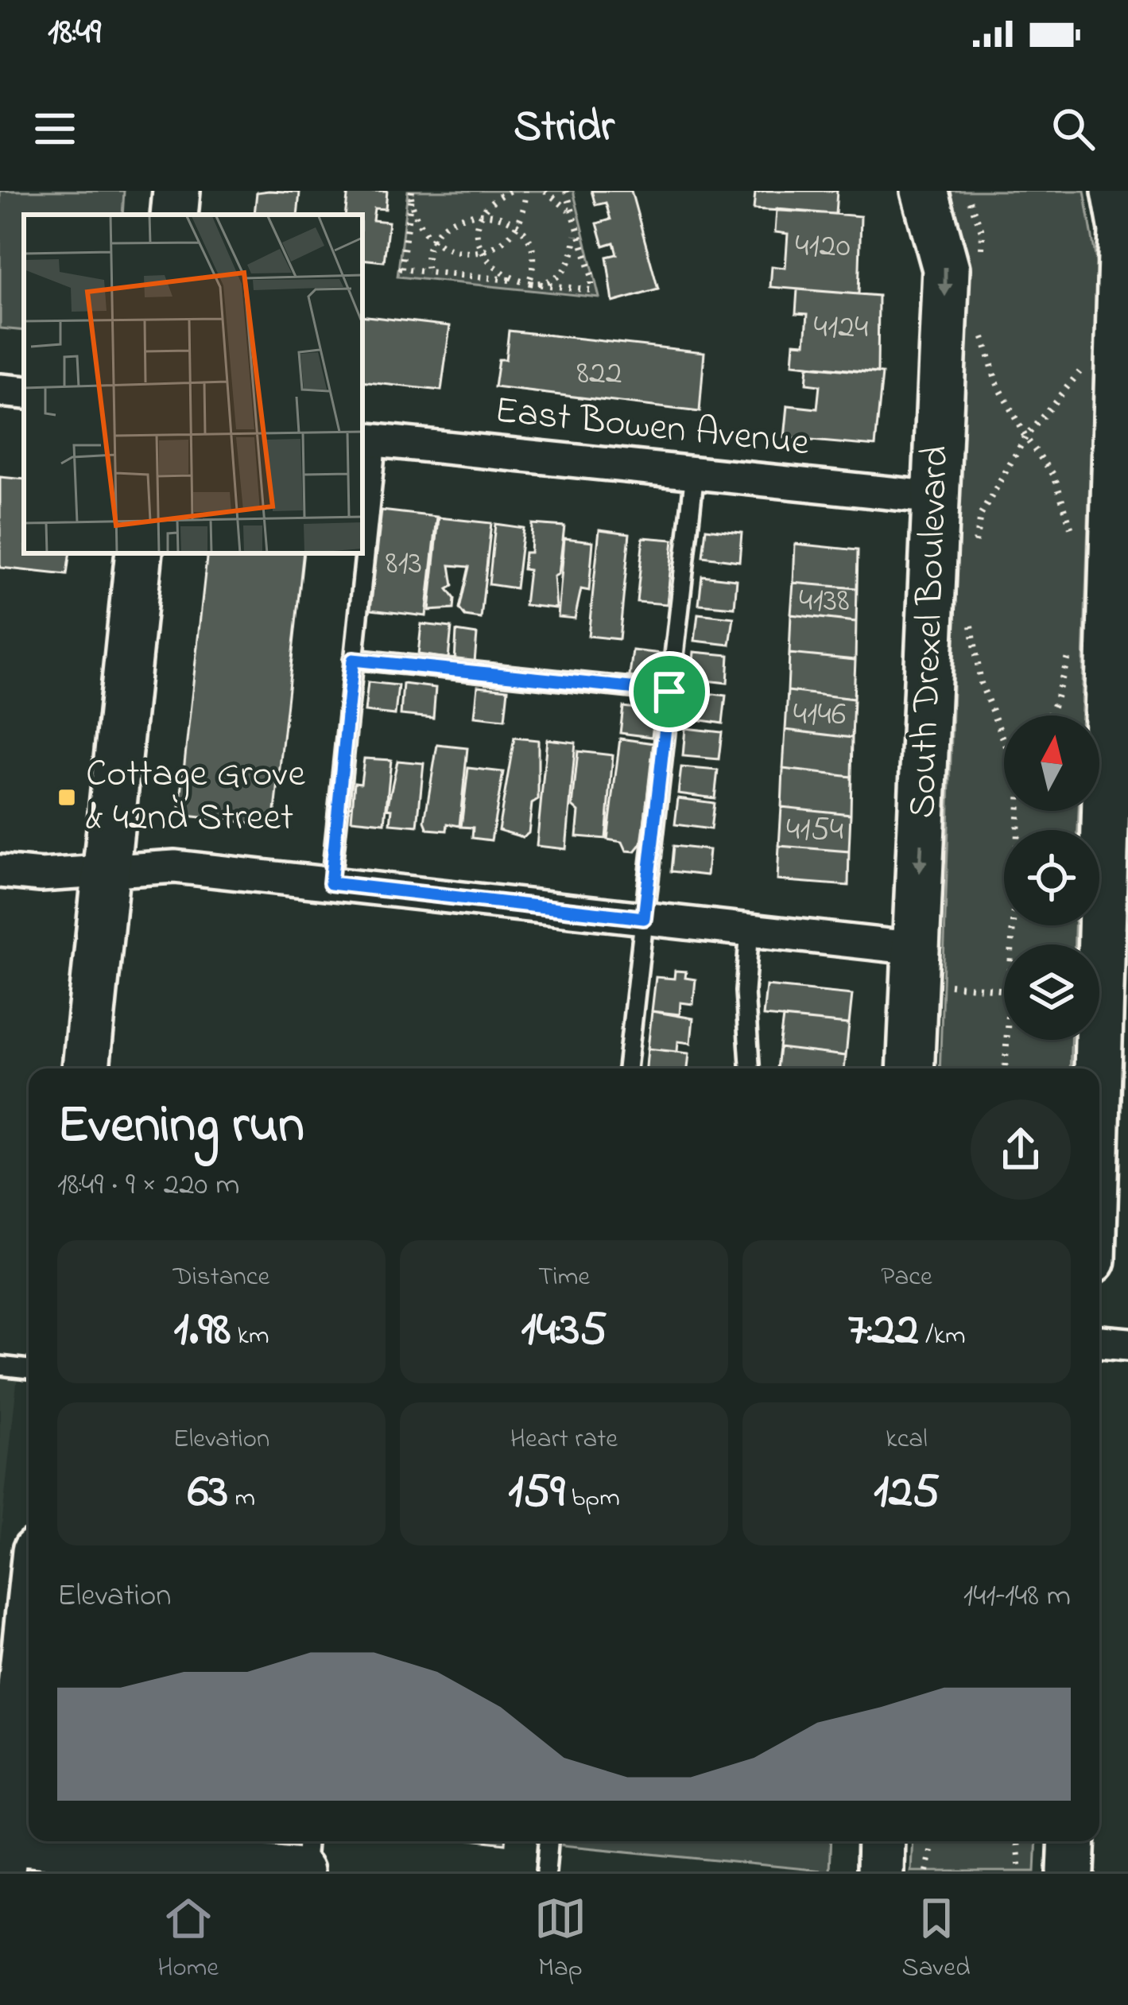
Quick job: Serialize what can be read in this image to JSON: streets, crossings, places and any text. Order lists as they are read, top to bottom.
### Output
{
  "streets": {
    "street": ["East Bowen Avenue", "South Drexel Boulevard"]
  },
  "crossings": [
    ["East Bowen Avenue", "South Drexel Boulevard"]
  ],
  "places": {
    "transit": ["Cottage Grove & 42nd Street"]
  },
  "house_numbers": [
    "4120",
    "4124",
    "822",
    "813",
    "4138",
    "4146",
    "4154"
  ],
  "north": "top",
  "page": {
    "status": "18:49",
    "header": "Stridr",
    "heading": ["Evening run", "18:49 · 9 × 220 m"],
    "stats": [
      ["Distance", "1.98 km"],
      ["Time", "14:35"],
      ["Pace", "7:22 /km"],
      ["Elevation", "63 m"],
      ["Heart rate", "159 bpm"],
      ["kcal", "125"]
    ],
    "chart": ["Elevation", "141–148 m"],
    "tabs": ["Home", "Map", "Saved"]
  }
}
